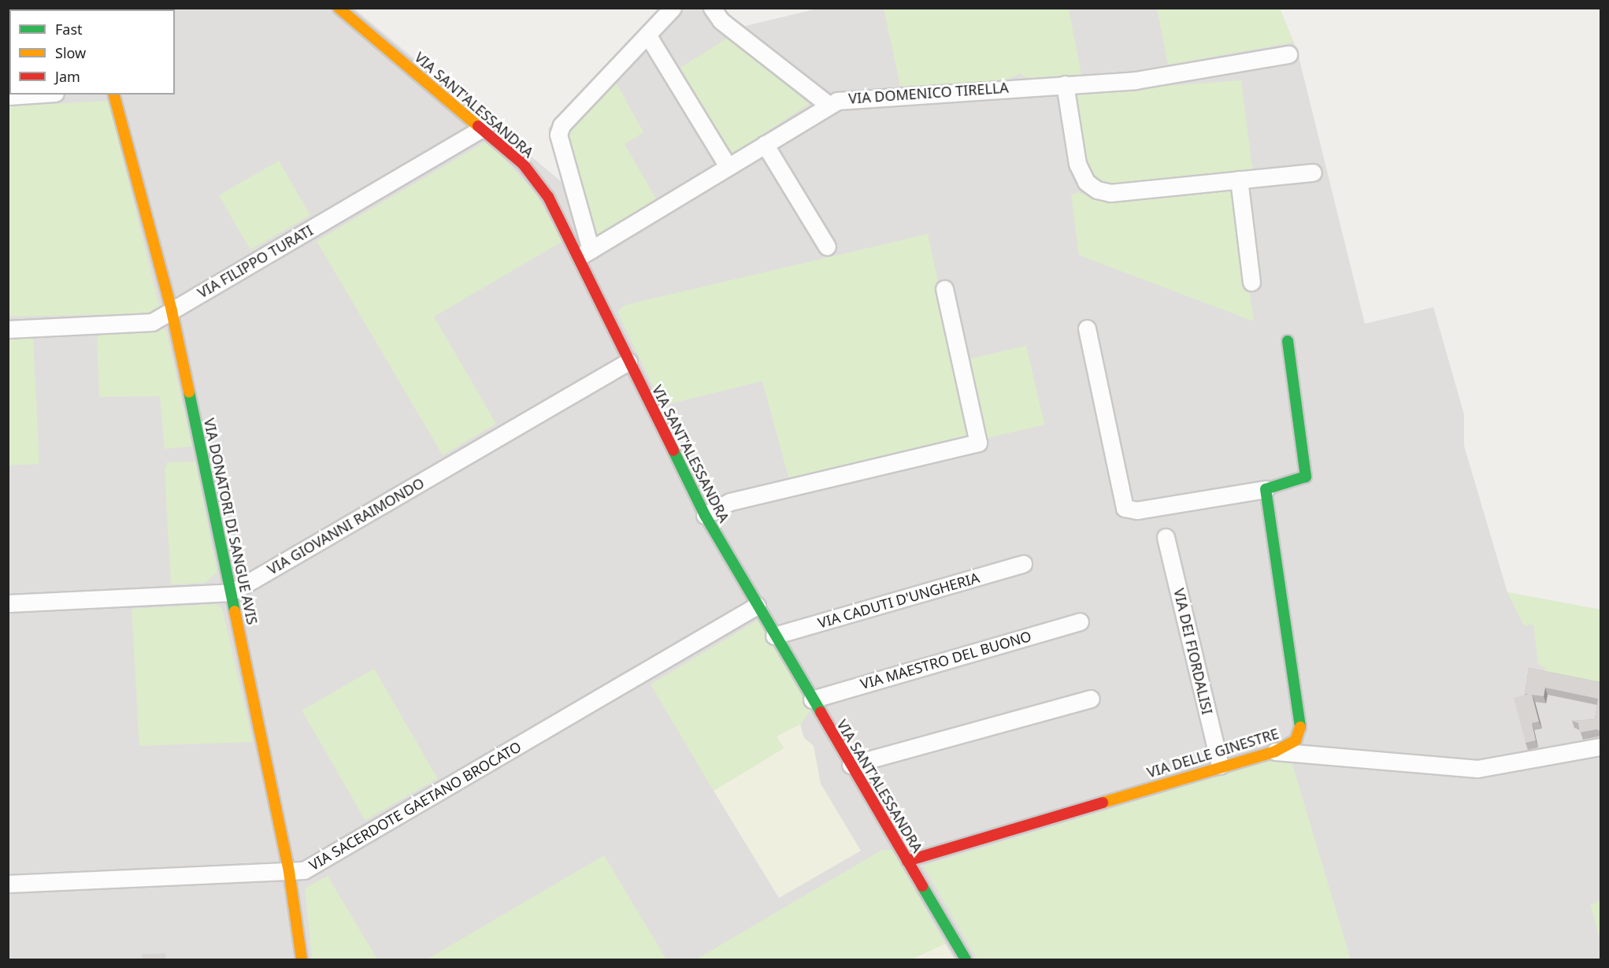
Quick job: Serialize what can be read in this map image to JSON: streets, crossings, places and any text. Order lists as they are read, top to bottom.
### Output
{
  "streets": {
    "street": [
      "VIA DOMENICO TIRELLA",
      "VIA SANT'ALESSANDRA",
      "VIA FILIPPO TURATI",
      "VIA DONATORI DI SANGUE AVIS",
      "VIA GIOVANNI RAIMONDO",
      "VIA CADUTI D'UNGHERIA",
      "VIA DEI FIORDALISI",
      "VIA MAESTRO DEL BUONO",
      "VIA DELLE GINESTRE",
      "VIA SACERDOTE GAETANO BROCATO"
    ]
  },
  "crossings": [
    ["VIA DOMENICO TIRELLA", "VIA SANT'ALESSANDRA"],
    ["VIA SANT'ALESSANDRA", "VIA FILIPPO TURATI"],
    ["VIA SANT'ALESSANDRA", "VIA GIOVANNI RAIMONDO"],
    ["VIA SANT'ALESSANDRA", "VIA CADUTI D'UNGHERIA"],
    ["VIA SANT'ALESSANDRA", "VIA MAESTRO DEL BUONO"],
    ["VIA SANT'ALESSANDRA", "VIA DELLE GINESTRE"],
    ["VIA SANT'ALESSANDRA", "VIA SACERDOTE GAETANO BROCATO"],
    ["VIA FILIPPO TURATI", "VIA DONATORI DI SANGUE AVIS"],
    ["VIA DONATORI DI SANGUE AVIS", "VIA GIOVANNI RAIMONDO"],
    ["VIA DONATORI DI SANGUE AVIS", "VIA SACERDOTE GAETANO BROCATO"],
    ["VIA DEI FIORDALISI", "VIA DELLE GINESTRE"]
  ],
  "legend": ["Fast", "Slow", "Jam"]
}
